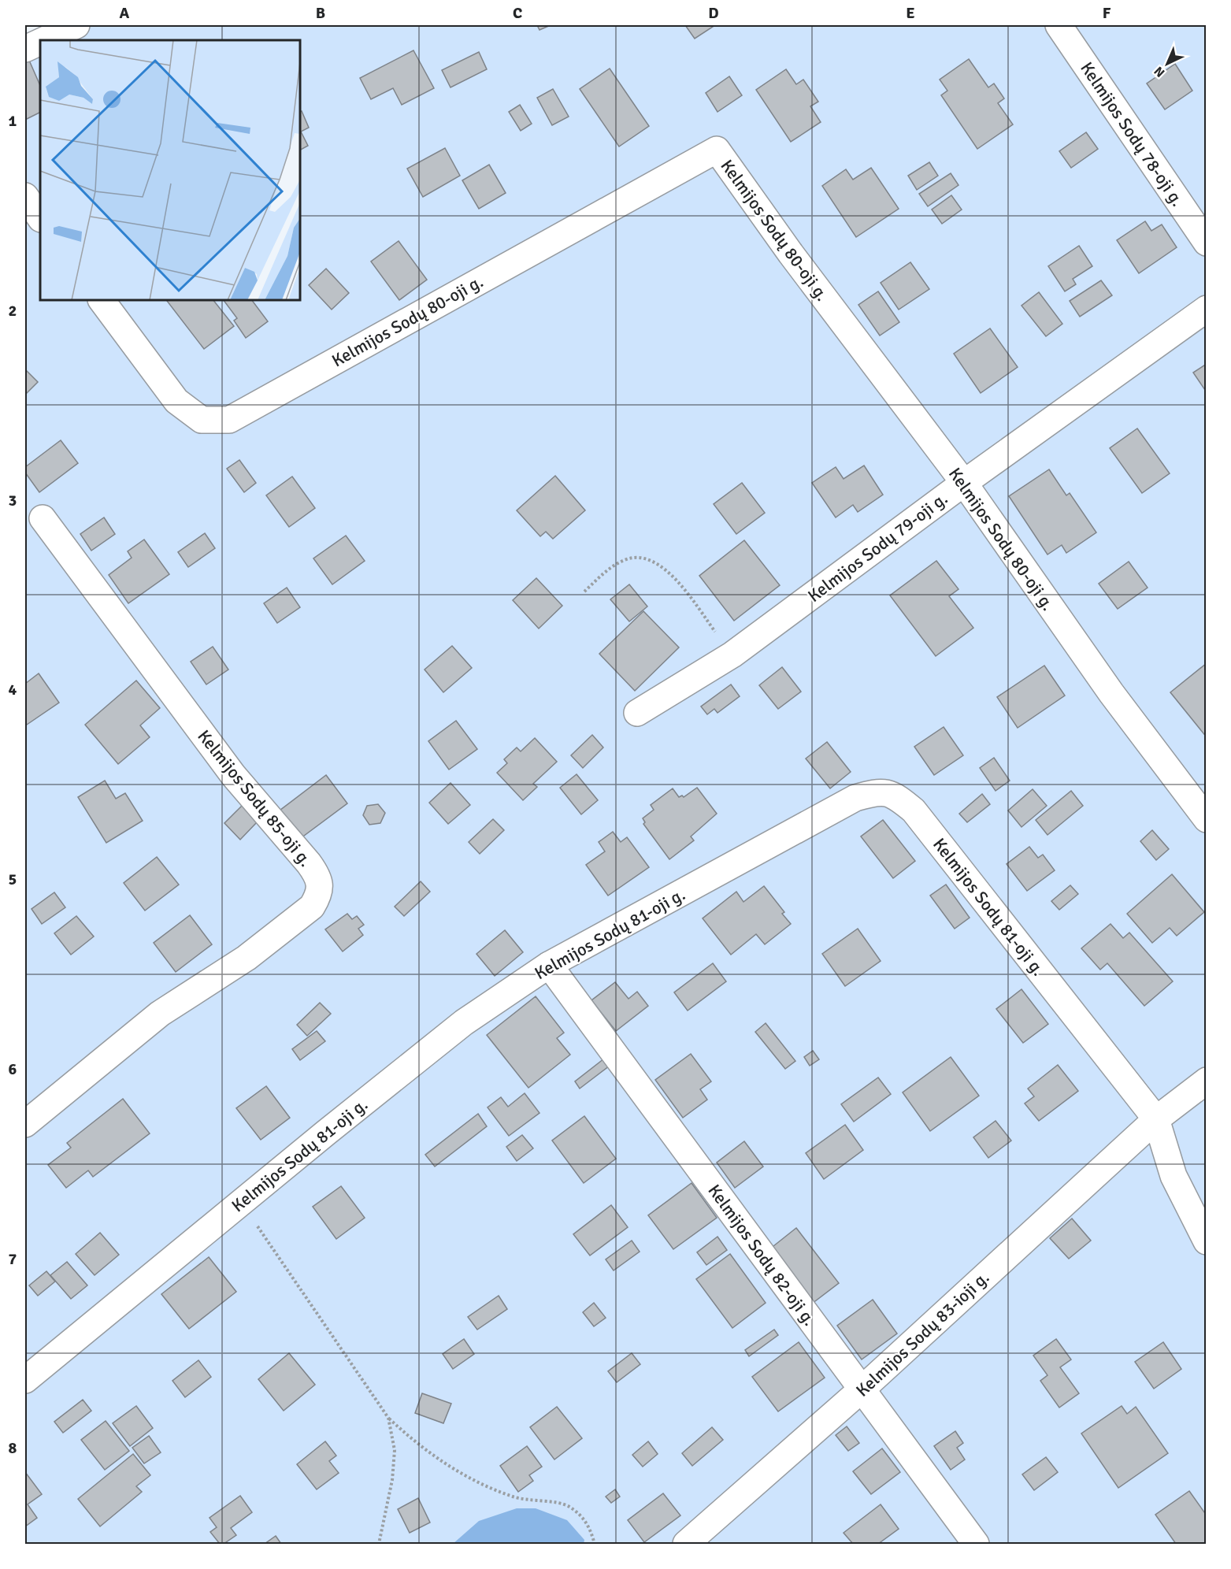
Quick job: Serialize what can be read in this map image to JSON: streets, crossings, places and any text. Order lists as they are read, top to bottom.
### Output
{
  "streets": {
    "street": [
      "Kelmijos Sodų 78-oji g.",
      "Kelmijos Sodų 80-oji g.",
      "Kelmijos Sodų 79-oji g.",
      "Kelmijos Sodų 85-oji g.",
      "Kelmijos Sodų 81-oji g.",
      "Kelmijos Sodų 82-oji g.",
      "Kelmijos Sodų 83-ioji g."
    ]
  },
  "crossings": [
    ["Kelmijos Sodų 80-oji g.", "Kelmijos Sodų 79-oji g."],
    ["Kelmijos Sodų 81-oji g.", "Kelmijos Sodų 82-oji g."],
    ["Kelmijos Sodų 81-oji g.", "Kelmijos Sodų 83-ioji g."],
    ["Kelmijos Sodų 82-oji g.", "Kelmijos Sodų 83-ioji g."]
  ],
  "north": "bottom left",
  "grid": {
    "columns": [
      "A",
      "B",
      "C",
      "D",
      "E",
      "F"
    ],
    "rows": [
      "1",
      "2",
      "3",
      "4",
      "5",
      "6",
      "7",
      "8"
    ]
  }
}
